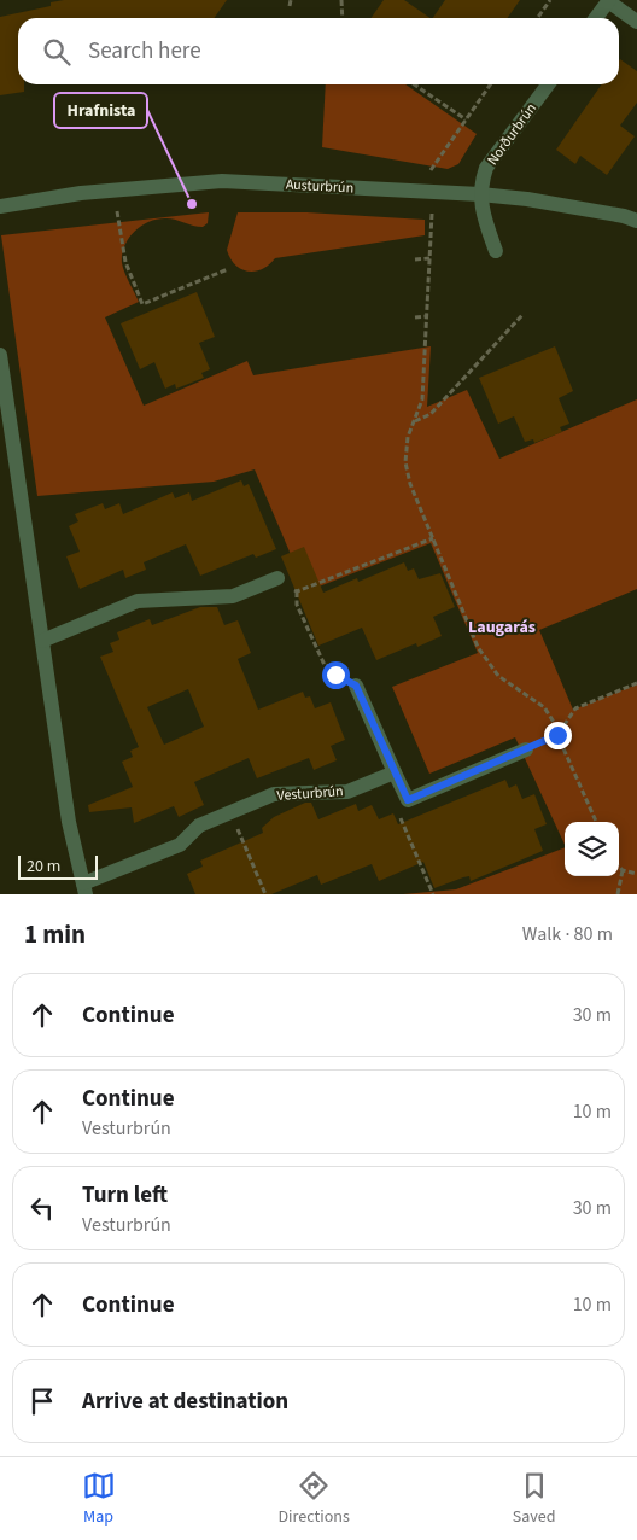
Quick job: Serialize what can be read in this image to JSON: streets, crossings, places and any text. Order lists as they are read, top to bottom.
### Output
{
  "streets": {
    "street": ["Norðurbrún", "Austurbrún", "Vesturbrún"]
  },
  "crossings": [
    ["Norðurbrún", "Austurbrún"]
  ],
  "districts": ["Laugarás"],
  "places": ["Hrafnista"],
  "scale_bar": "20 m",
  "page": {
    "search": "Search here",
    "scale": "20 m",
    "heading": ["1 min", "Walk · 80 m"],
    "list": [
      ["Continue", "30 m"],
      ["Continue", "Vesturbrún", "10 m"],
      ["Turn left", "Vesturbrún", "30 m"],
      ["Continue", "10 m"],
      "Arrive at destination"
    ],
    "nav": ["Map", "Directions", "Saved"]
  }
}
